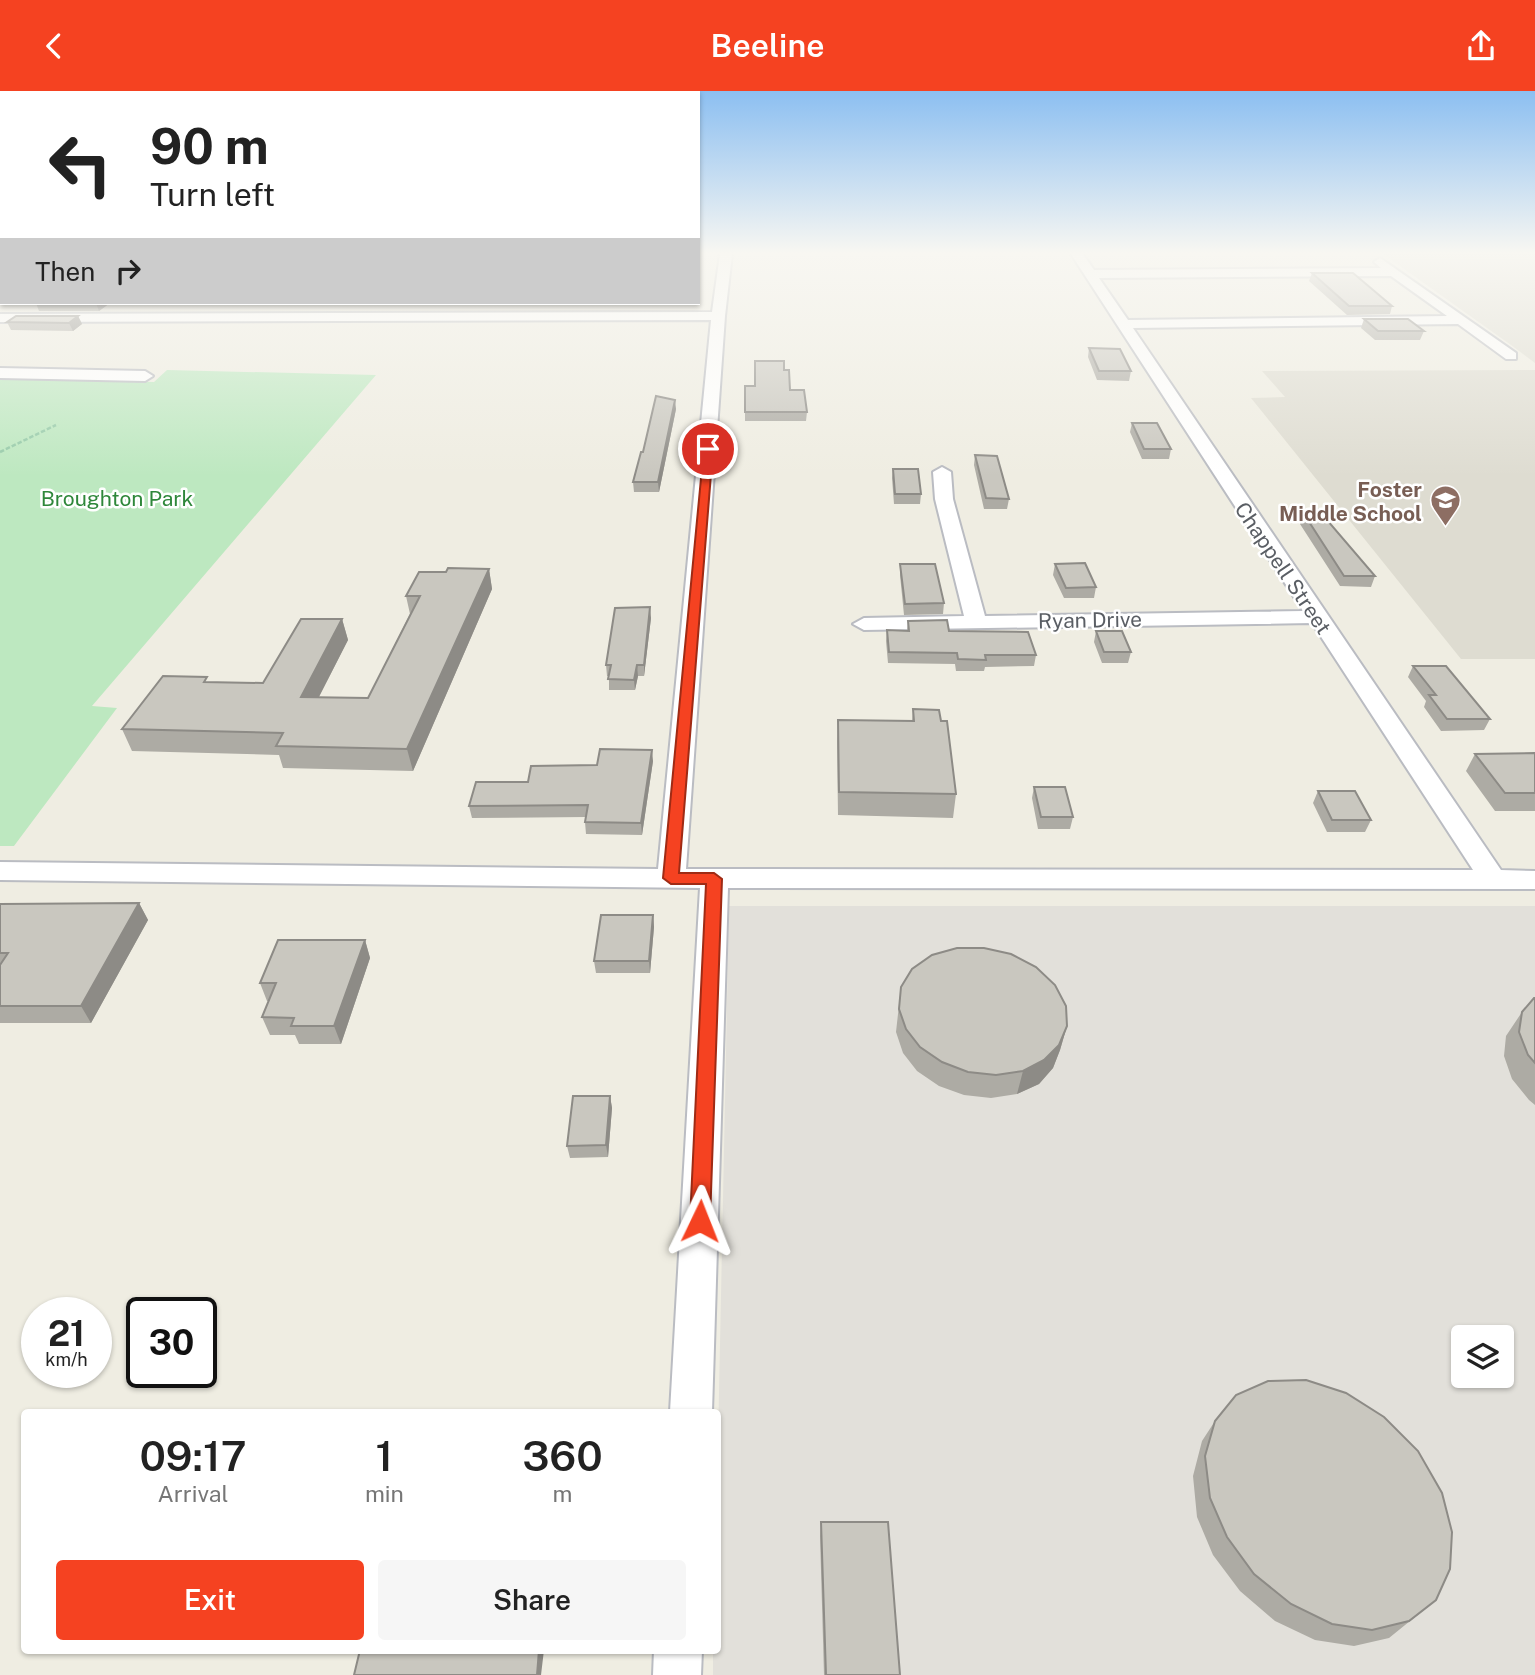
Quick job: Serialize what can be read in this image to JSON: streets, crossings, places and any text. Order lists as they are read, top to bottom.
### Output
{
  "streets": {
    "street": ["Chappell Street", "Ryan Drive"]
  },
  "crossings": [
    ["Chappell Street", "Ryan Drive"]
  ],
  "parks": ["Broughton Park"],
  "places": {
    "school or university": ["Foster Middle School"]
  },
  "page": {
    "header": "Beeline",
    "turn": ["90 m", "Turn left"],
    "then": "Then",
    "speed": "21 km/h",
    "limit": "30",
    "eta": [
      "09:17",
      "Arrival",
      "1",
      "min",
      "360",
      "m"
    ],
    "buttons": ["Exit", "Share"]
  }
}
